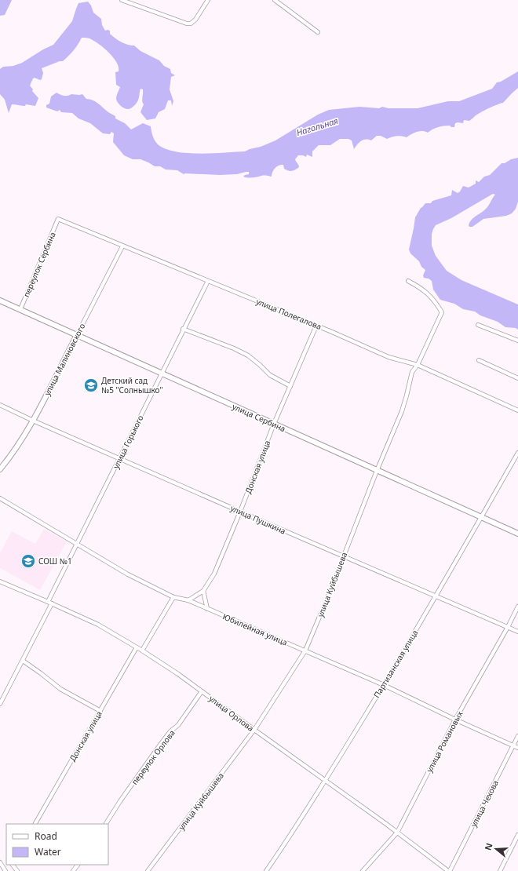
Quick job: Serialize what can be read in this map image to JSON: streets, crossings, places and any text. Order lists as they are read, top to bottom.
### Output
{
  "streets": {
    "street": [
      "переулок Сербина",
      "улица Полегалова",
      "улица Малиновского",
      "улица Сербина",
      "улица Горького",
      "Донская улица",
      "улица Пушкина",
      "улица Куйбышева",
      "Юбилейная улица",
      "Партизанская улица",
      "улица Орлова",
      "улица Романовых",
      "переулок Орлова",
      "улица Чехова"
    ]
  },
  "crossings": [
    ["переулок Сербина", "улица Полегалова"],
    ["переулок Сербина", "улица Сербина"],
    ["улица Полегалова", "улица Малиновского"],
    ["улица Полегалова", "улица Горького"],
    ["улица Полегалова", "Донская улица"],
    ["улица Полегалова", "улица Куйбышева"],
    ["улица Малиновского", "улица Сербина"],
    ["улица Малиновского", "улица Пушкина"],
    ["улица Сербина", "улица Горького"],
    ["улица Сербина", "Донская улица"],
    ["улица Сербина", "улица Куйбышева"],
    ["улица Сербина", "Партизанская улица"],
    ["улица Горького", "улица Пушкина"],
    ["улица Горького", "Юбилейная улица"],
    ["улица Горького", "улица Орлова"],
    ["Донская улица", "улица Пушкина"],
    ["Донская улица", "Юбилейная улица"],
    ["Донская улица", "улица Орлова"],
    ["улица Пушкина", "улица Куйбышева"],
    ["улица Пушкина", "Партизанская улица"],
    ["улица Пушкина", "улица Романовых"],
    ["улица Куйбышева", "Юбилейная улица"],
    ["улица Куйбышева", "улица Орлова"],
    ["Юбилейная улица", "Партизанская улица"],
    ["Юбилейная улица", "улица Романовых"],
    ["Юбилейная улица", "улица Чехова"],
    ["Партизанская улица", "улица Орлова"],
    ["улица Орлова", "улица Романовых"],
    ["улица Орлова", "переулок Орлова"],
    ["улица Орлова", "улица Чехова"]
  ],
  "water": ["Нагольная"],
  "places": {
    "school or university": ["Детский сад №5 \"Солнышко\"", "СОШ №1"]
  },
  "legend": ["Road", "Water"],
  "north": "left"
}
